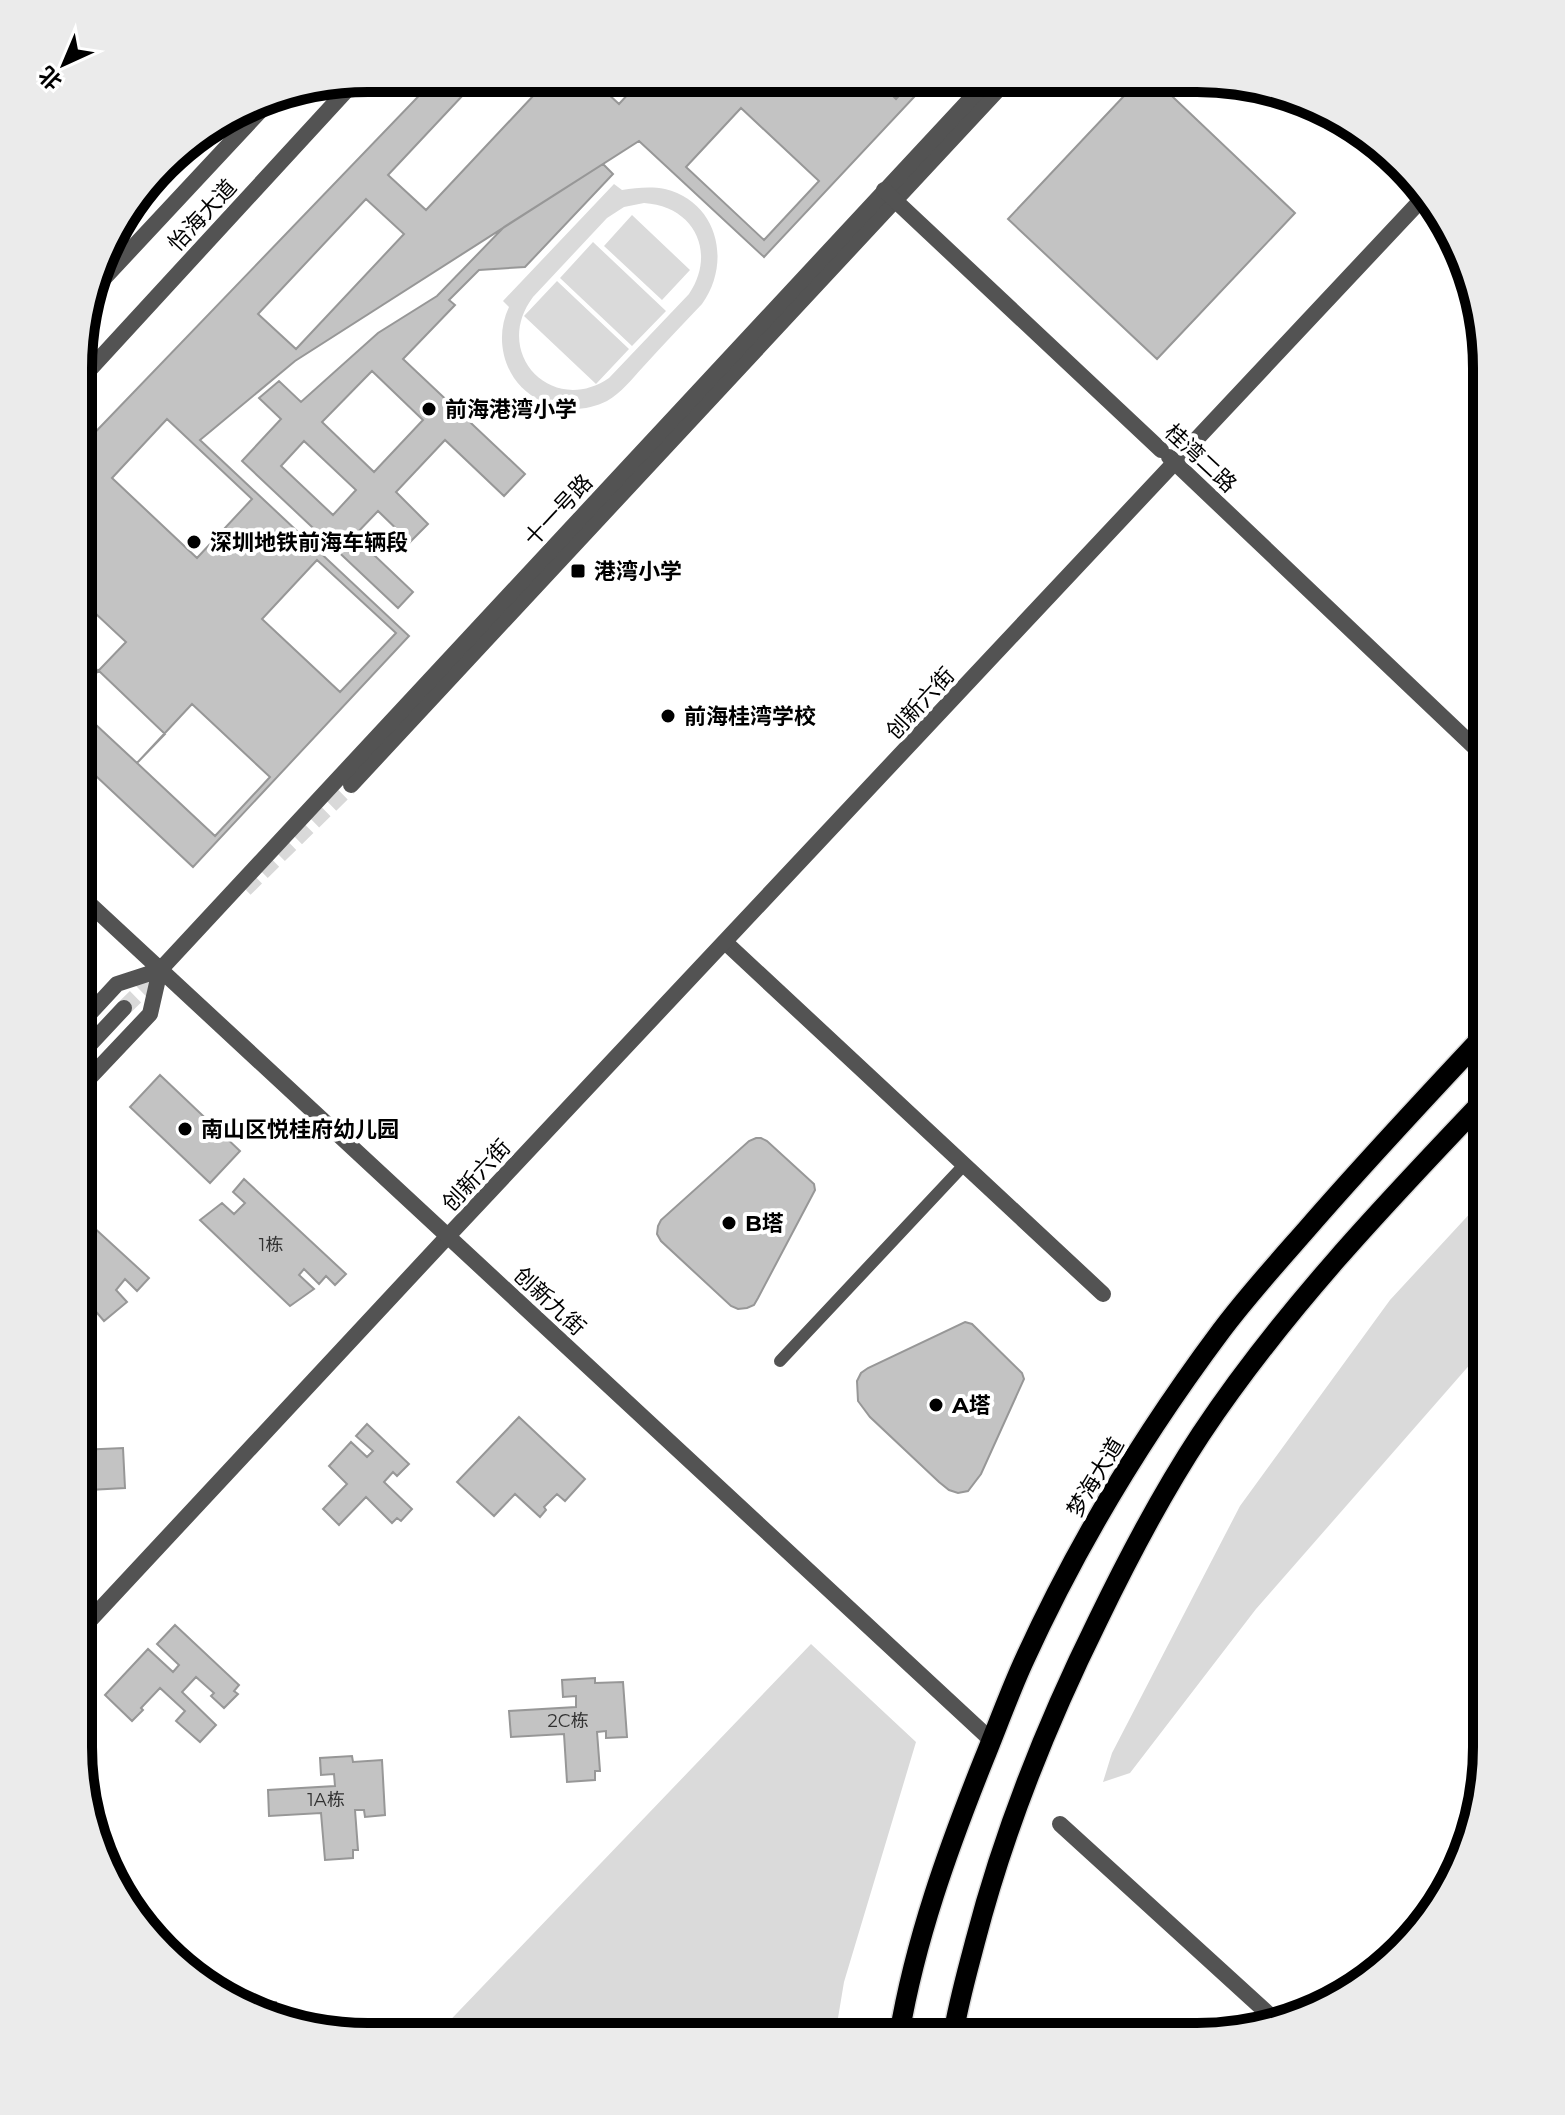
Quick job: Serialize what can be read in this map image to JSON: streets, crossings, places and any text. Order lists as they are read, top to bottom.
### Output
{
  "streets": {
    "main road": ["梦海大道"],
    "street": [
      "怡海大道",
      "桂湾二路",
      "十一号路",
      "创新六街",
      "创新九街"
    ]
  },
  "crossings": [
    ["桂湾二路", "十一号路"],
    ["桂湾二路", "创新六街"],
    ["十一号路", "创新九街"],
    ["创新六街", "创新九街"],
    ["创新九街", "梦海大道"]
  ],
  "places": {
    "other": [
      "前海港湾小学",
      "深圳地铁前海车辆段",
      "前海桂湾学校",
      "南山区悦桂府幼儿园",
      "B塔",
      "A塔"
    ],
    "transit": ["港湾小学"]
  },
  "house_numbers": ["1栋", "2C栋", "1A栋"],
  "north": "bottom left"
}
